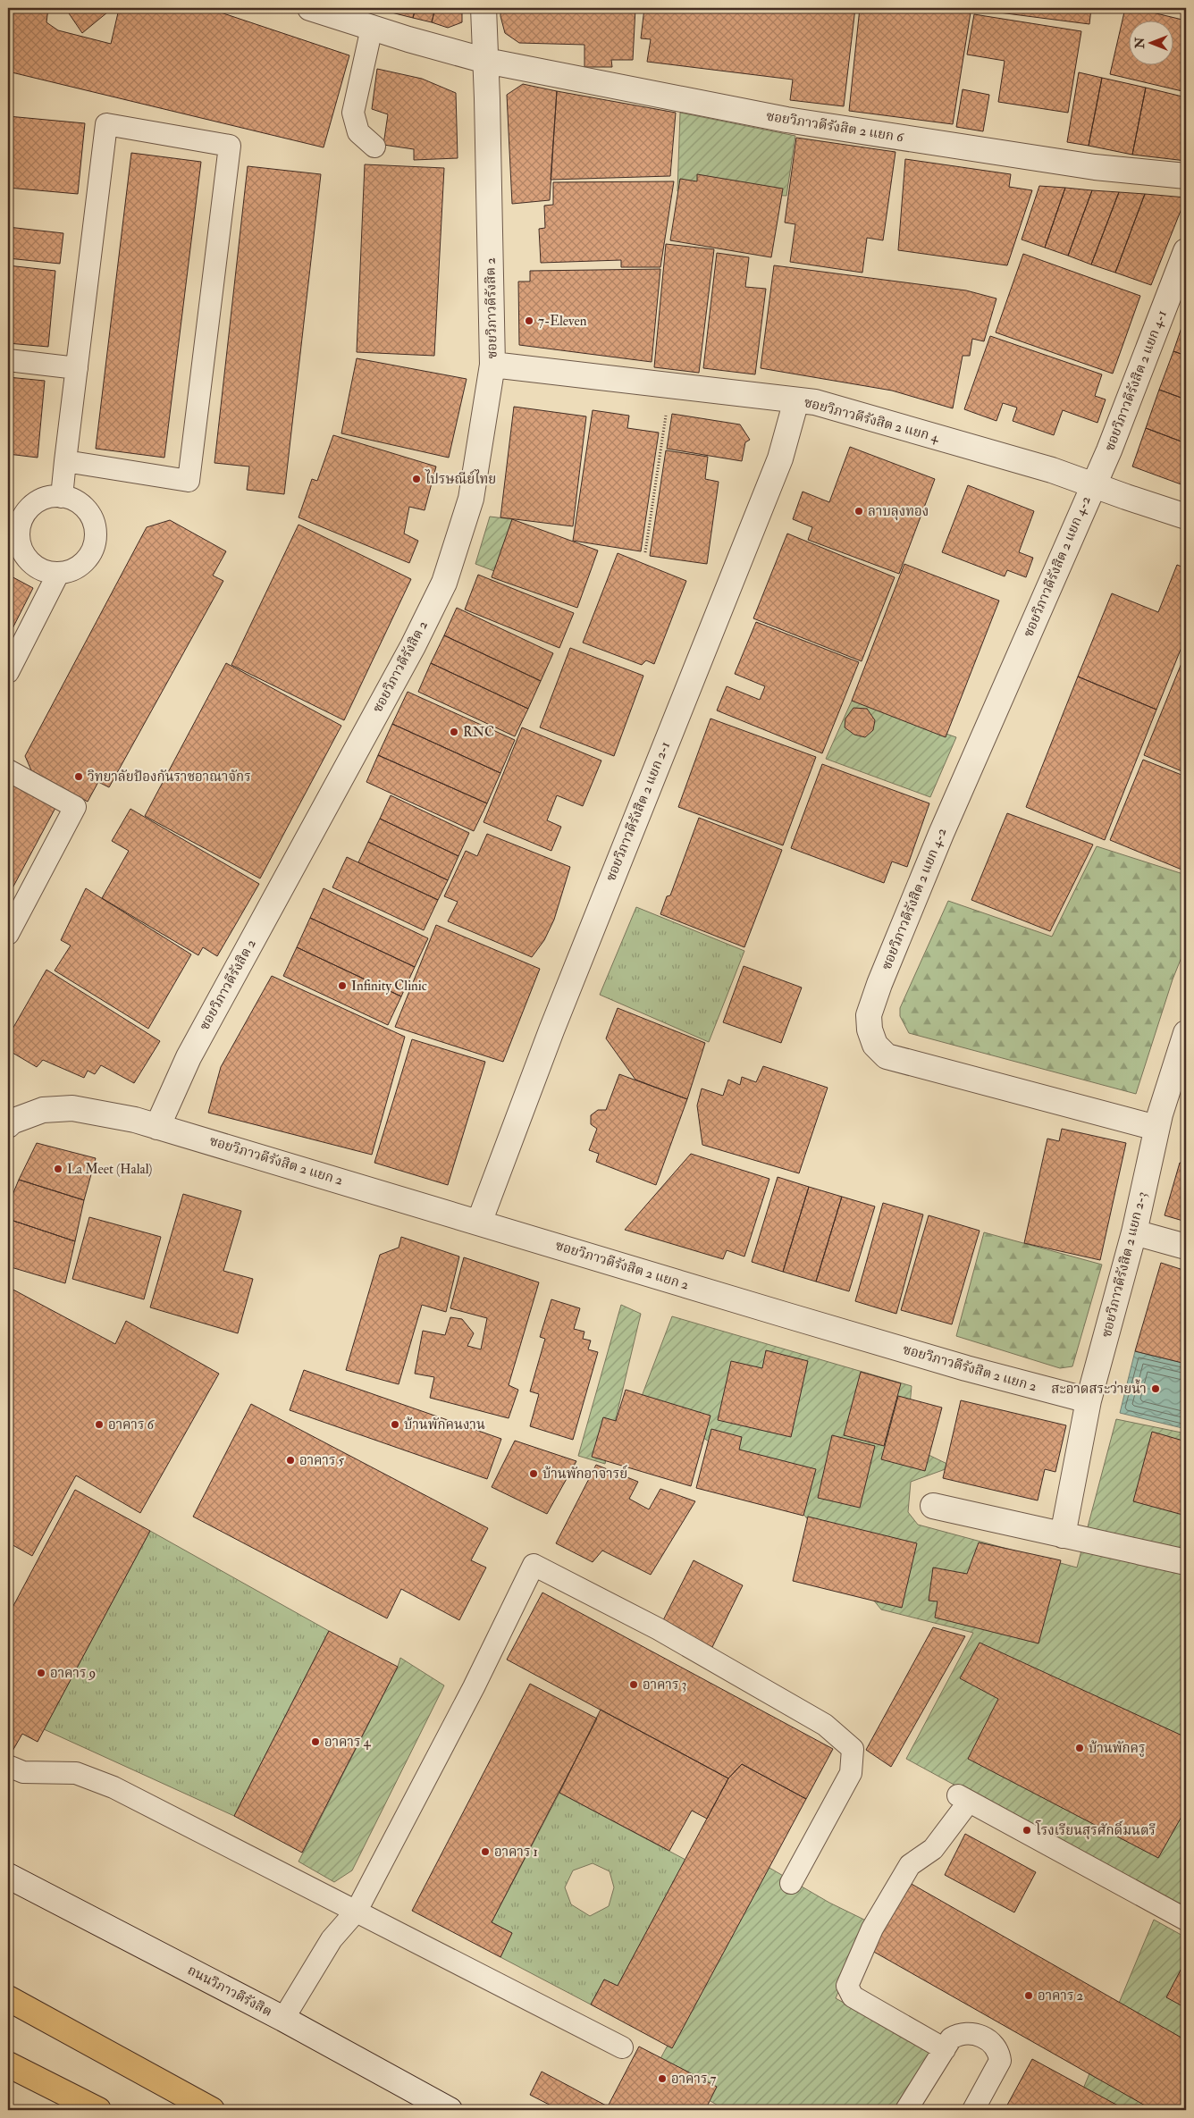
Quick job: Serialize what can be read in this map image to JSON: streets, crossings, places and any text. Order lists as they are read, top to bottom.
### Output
{
  "streets": {
    "street": [
      "ซอยวิภาวดีรังสิต 2 แยก 6",
      "ซอยวิภาวดีรังสิต 2",
      "ซอยวิภาวดีรังสิต 2 แยก 4-1",
      "ซอยวิภาวดีรังสิต 2 แยก 4",
      "ซอยวิภาวดีรังสิต 2 แยก 4-2",
      "ซอยวิภาวดีรังสิต 2 แยก 2-1",
      "ซอยวิภาวดีรังสิต 2 แยก 2",
      "ซอยวิภาวดีรังสิต 2 แยก 2-3",
      "ถนนวิภาวดีรังสิต"
    ]
  },
  "crossings": [
    ["ซอยวิภาวดีรังสิต 2 แยก 6", "ซอยวิภาวดีรังสิต 2"],
    ["ซอยวิภาวดีรังสิต 2", "ซอยวิภาวดีรังสิต 2 แยก 4"],
    ["ซอยวิภาวดีรังสิต 2", "ซอยวิภาวดีรังสิต 2 แยก 2"],
    ["ซอยวิภาวดีรังสิต 2 แยก 4-1", "ซอยวิภาวดีรังสิต 2 แยก 4"],
    ["ซอยวิภาวดีรังสิต 2 แยก 4-1", "ซอยวิภาวดีรังสิต 2 แยก 4-2"],
    ["ซอยวิภาวดีรังสิต 2 แยก 4", "ซอยวิภาวดีรังสิต 2 แยก 4-2"],
    ["ซอยวิภาวดีรังสิต 2 แยก 4", "ซอยวิภาวดีรังสิต 2 แยก 2-1"],
    ["ซอยวิภาวดีรังสิต 2 แยก 4-2", "ซอยวิภาวดีรังสิต 2 แยก 2-3"],
    ["ซอยวิภาวดีรังสิต 2 แยก 2-1", "ซอยวิภาวดีรังสิต 2 แยก 2"],
    ["ซอยวิภาวดีรังสิต 2 แยก 2", "ซอยวิภาวดีรังสิต 2 แยก 2-3"]
  ],
  "places": [
    "7-Eleven",
    "ไปรษณีย์ไทย",
    "ลาบลุงทอง",
    "RNC",
    "วิทยาลัยป้องกันราชอาณาจักร",
    "Infinity Clinic",
    "La Meet (Halal)",
    "สะอาดสระว่ายน้ำ",
    "อาคาร 6",
    "บ้านพักคนงาน",
    "อาคาร 5",
    "บ้านพักอาจารย์",
    "อาคาร 9",
    "อาคาร 3",
    "อาคาร 4",
    "บ้านพักครู",
    "โรงเรียนสุรศักดิ์มนตรี",
    "อาคาร 1",
    "อาคาร 2",
    "อาคาร 7"
  ],
  "north": "left"
}
